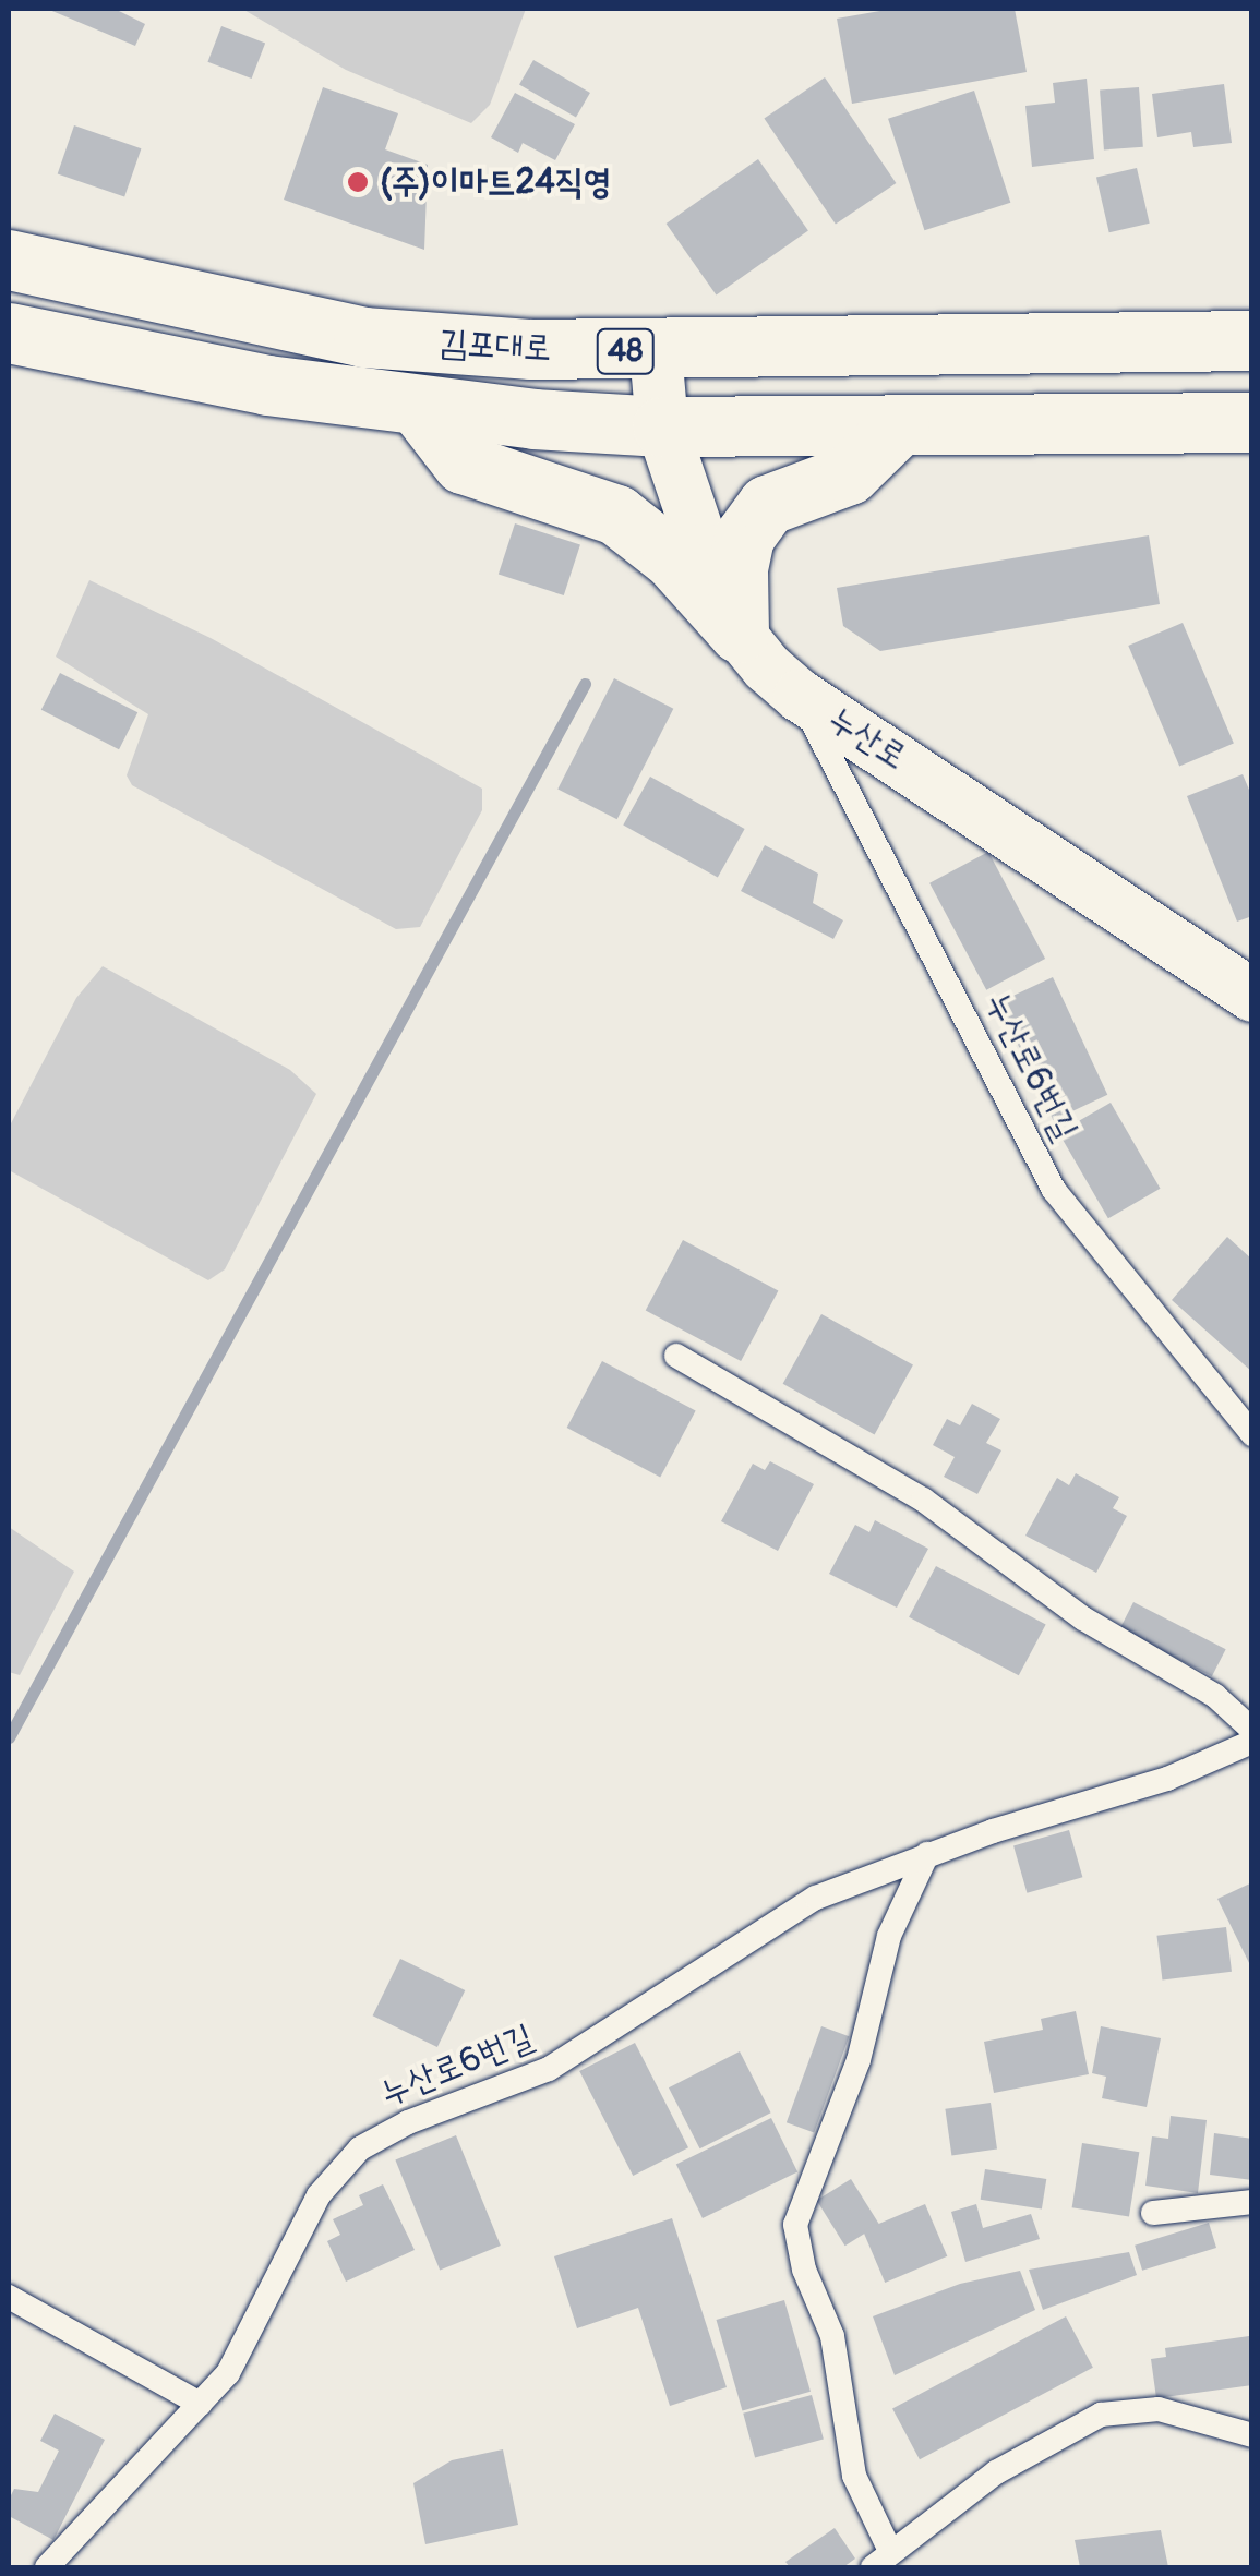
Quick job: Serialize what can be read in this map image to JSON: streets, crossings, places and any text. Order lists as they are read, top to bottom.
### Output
{
  "streets": {
    "main road": ["김포대로", "48"],
    "street": ["누산로"],
    "lane": ["누산로6번길"]
  },
  "crossings": [
    ["김포대로", "누산로"],
    ["누산로", "누산로6번길"]
  ],
  "places": ["(주)이마트24직영"]
}
